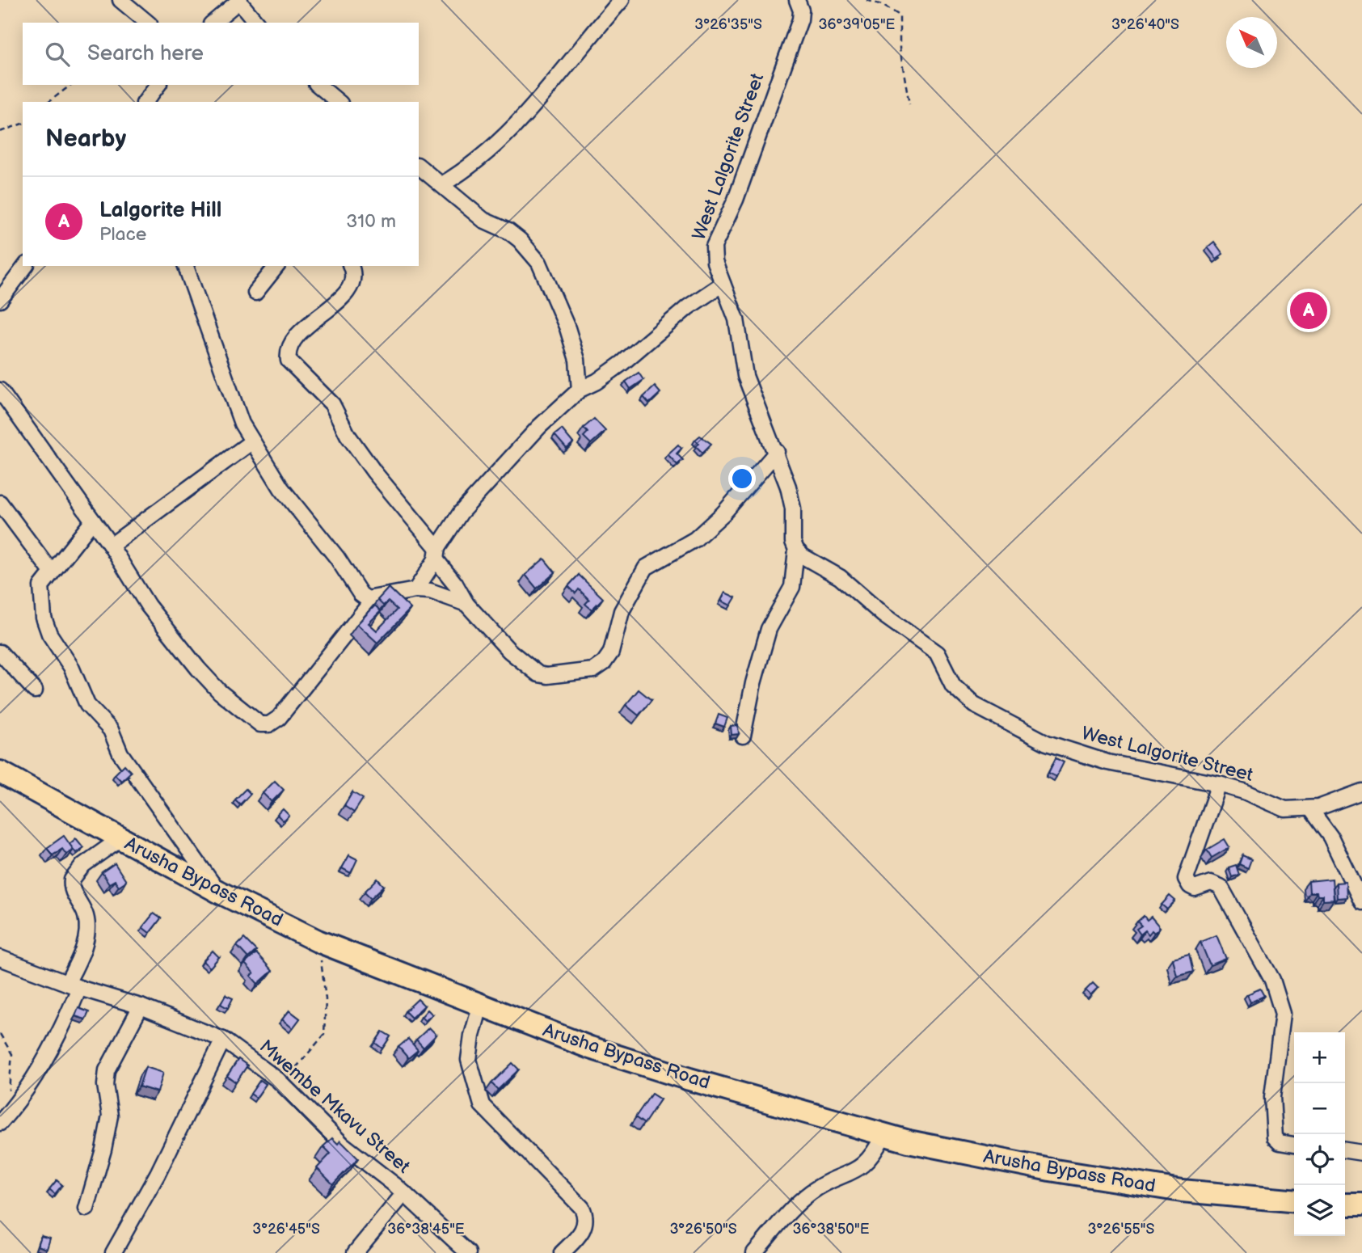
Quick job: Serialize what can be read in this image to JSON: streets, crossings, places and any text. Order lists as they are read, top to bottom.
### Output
{
  "streets": {
    "main road": ["Arusha Bypass Road"],
    "street": ["West Lalgorite Street", "Mwembe Mkavu Street"]
  },
  "north": "top left",
  "page": {
    "search": "Search here",
    "heading": "Nearby",
    "list": [
      {
        "mark": "A",
        "name": "Lalgorite Hill",
        "note": "Place",
        "value": "310 m"
      }
    ],
    "pins": "A",
    "map_buttons": ["+", "−"]
  },
  "coordinates": [
    "3°26'35\"S",
    "3°26'40\"S",
    "36°39'05\"E",
    "36°38'45\"E",
    "36°38'50\"E",
    "3°26'45\"S",
    "3°26'50\"S",
    "3°26'55\"S"
  ]
}
